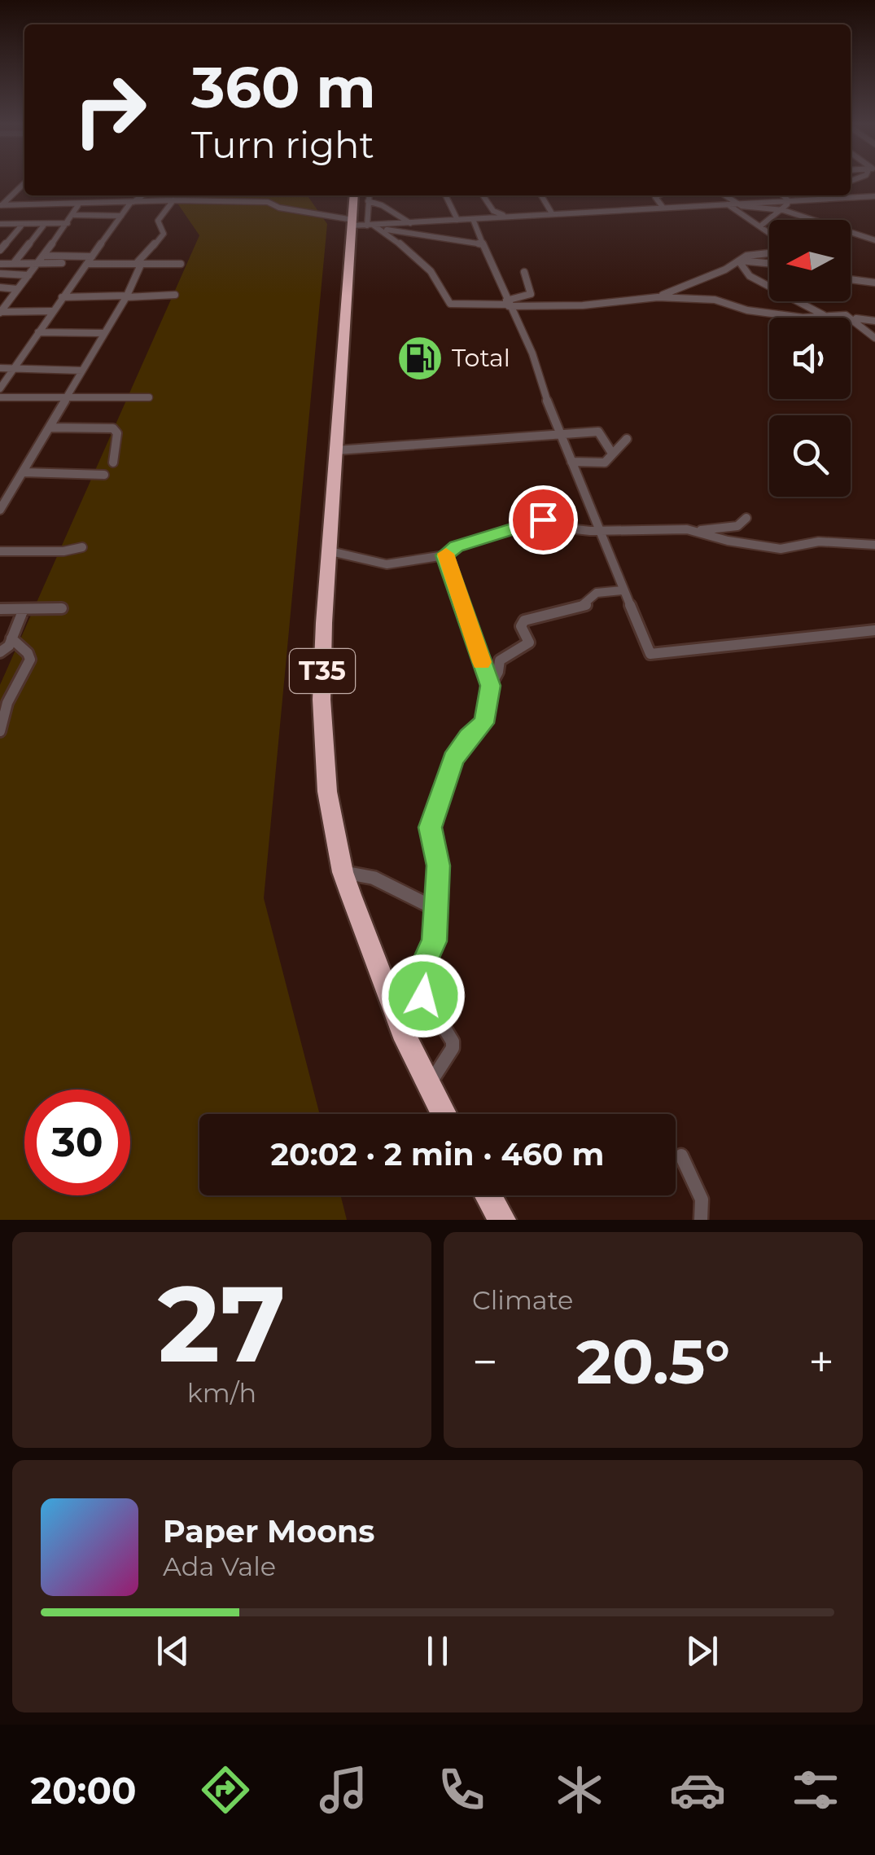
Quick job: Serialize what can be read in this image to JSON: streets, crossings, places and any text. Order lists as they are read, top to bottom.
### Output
{
  "streets": {
    "highway": ["T35"]
  },
  "places": {
    "fuel station": ["Total"]
  },
  "north": "left",
  "page": {
    "turn": ["360 m", "Turn right"],
    "limit": "30",
    "trip": "20:02 · 2 min · 460 m",
    "tile": [
      ["27", "km/h"],
      "Climate"
    ],
    "heat": ["−", "20.5°", "+"],
    "song": ["Paper Moons", "Ada Vale"],
    "tabs": "20:00"
  }
}
